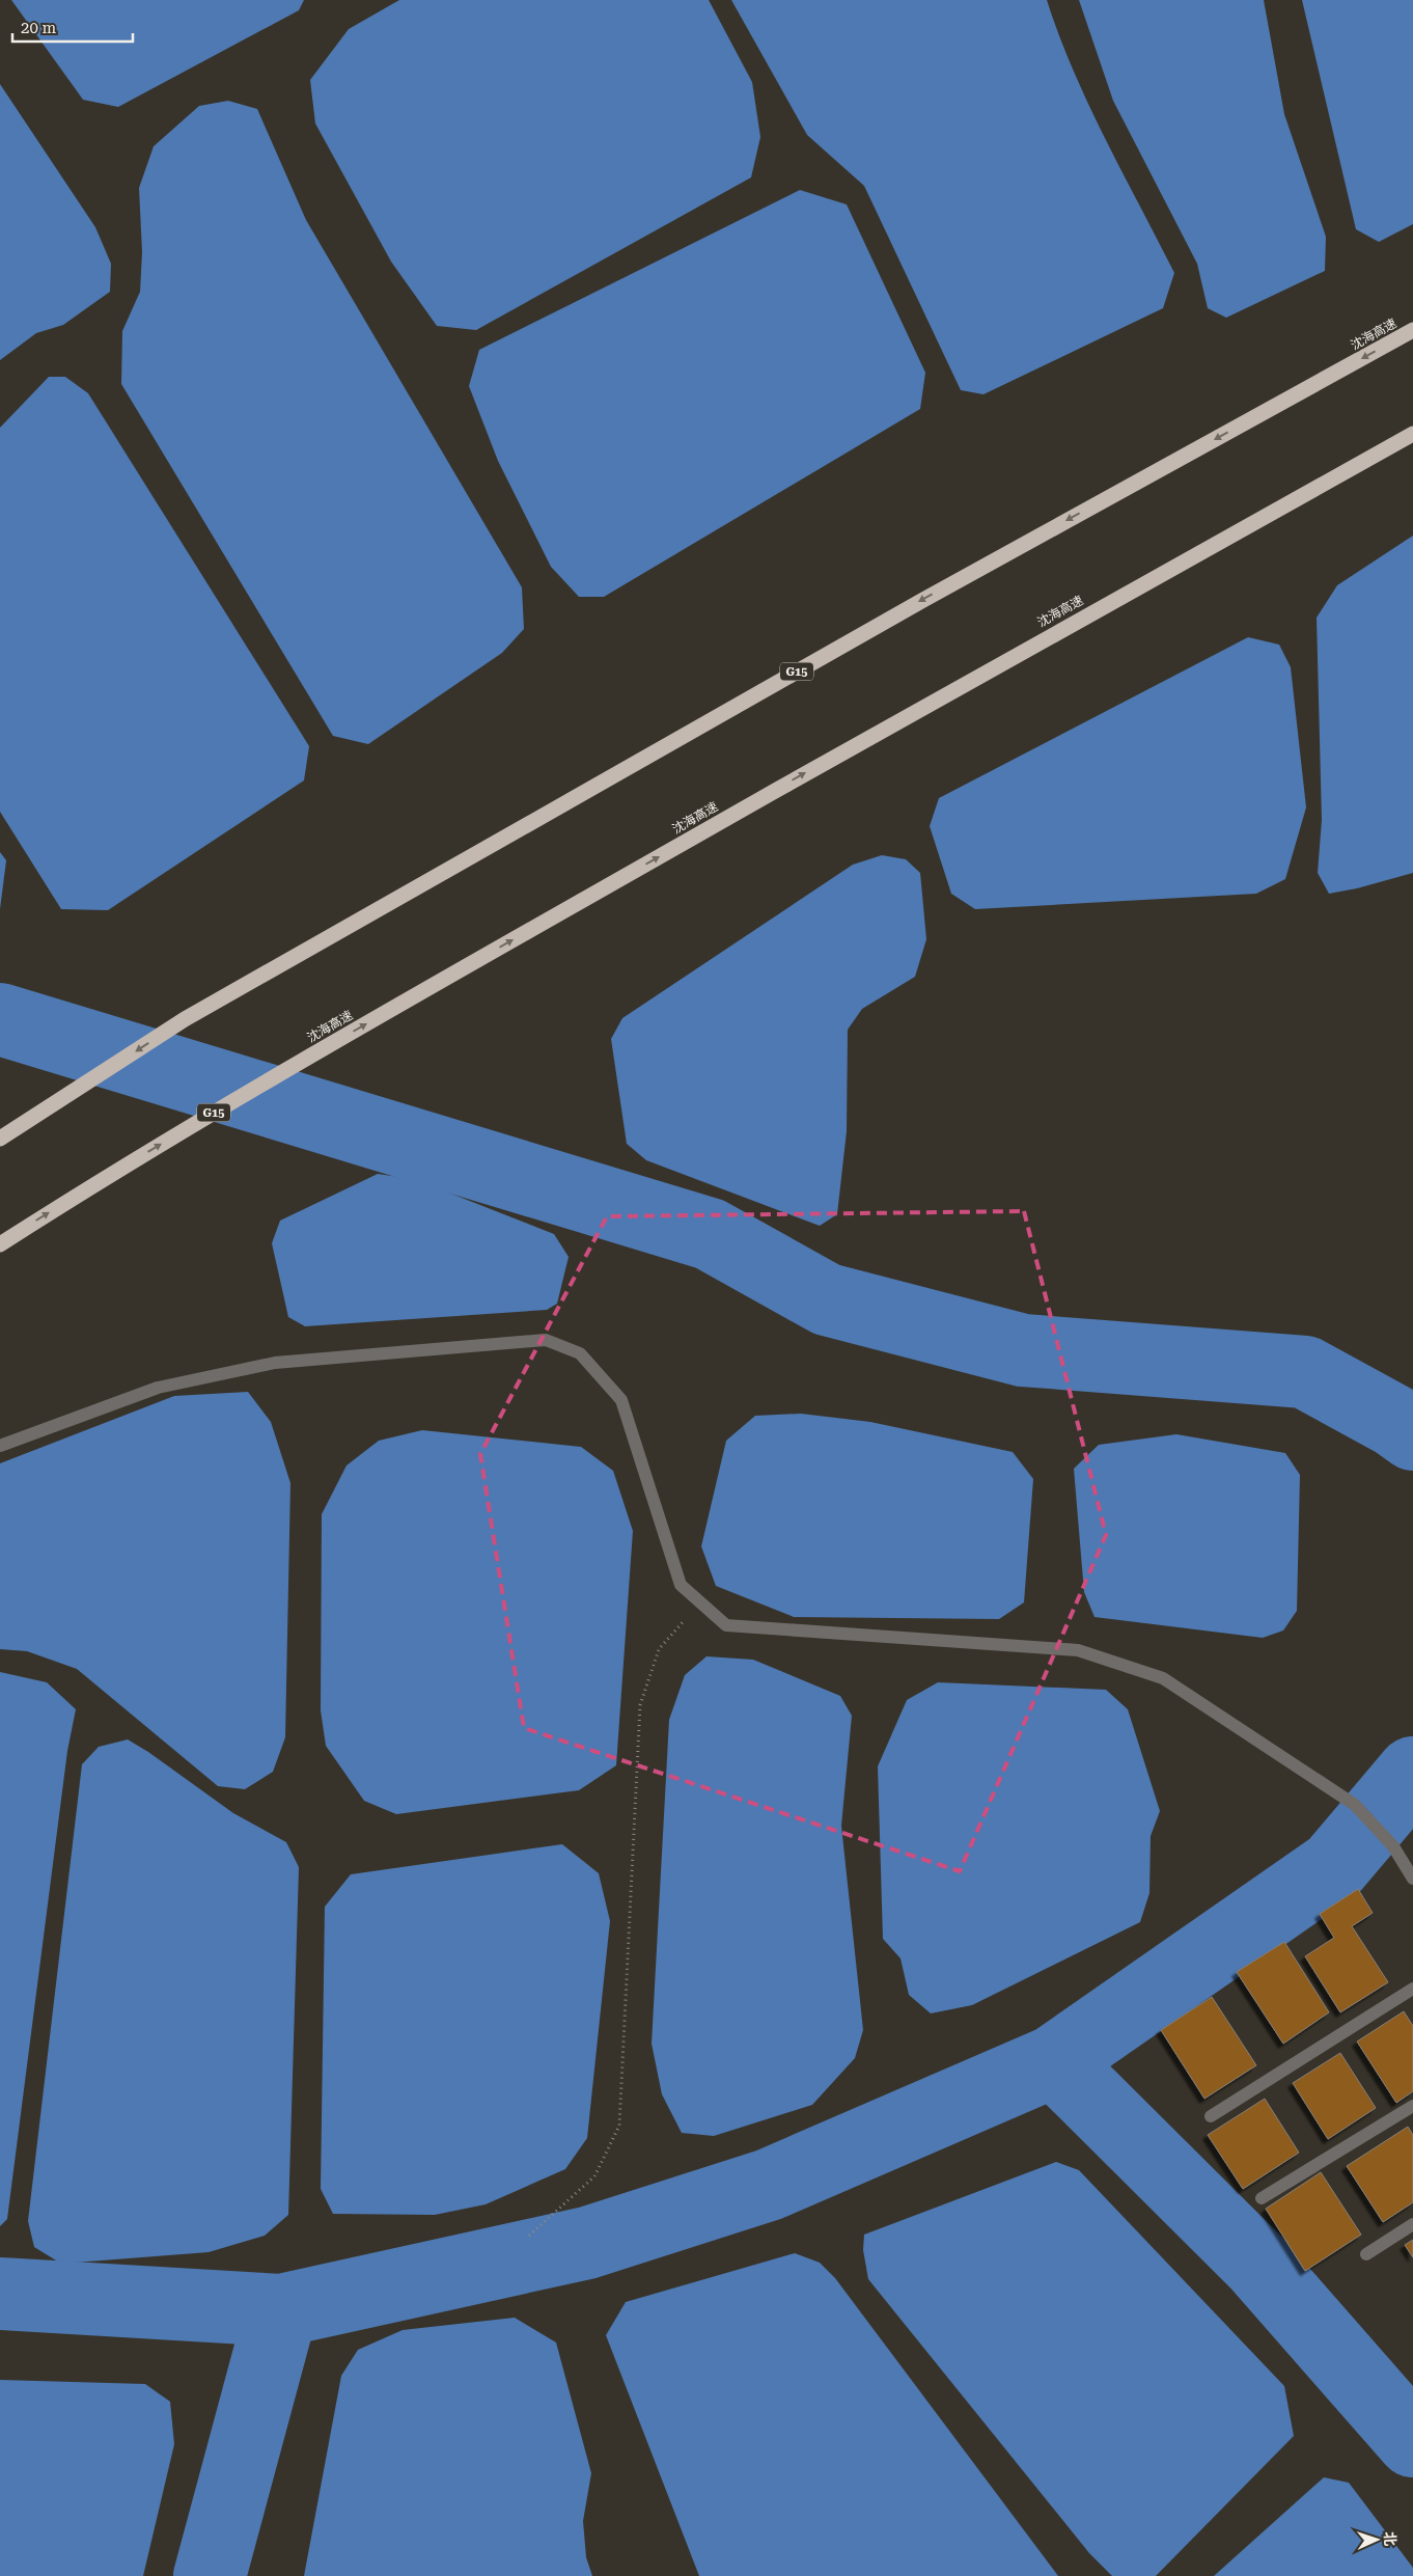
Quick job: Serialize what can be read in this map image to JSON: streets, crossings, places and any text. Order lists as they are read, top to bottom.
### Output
{
  "streets": {
    "highway": ["沈海高速", "G15"]
  },
  "scale_bar": "20 m",
  "north": "right"
}
